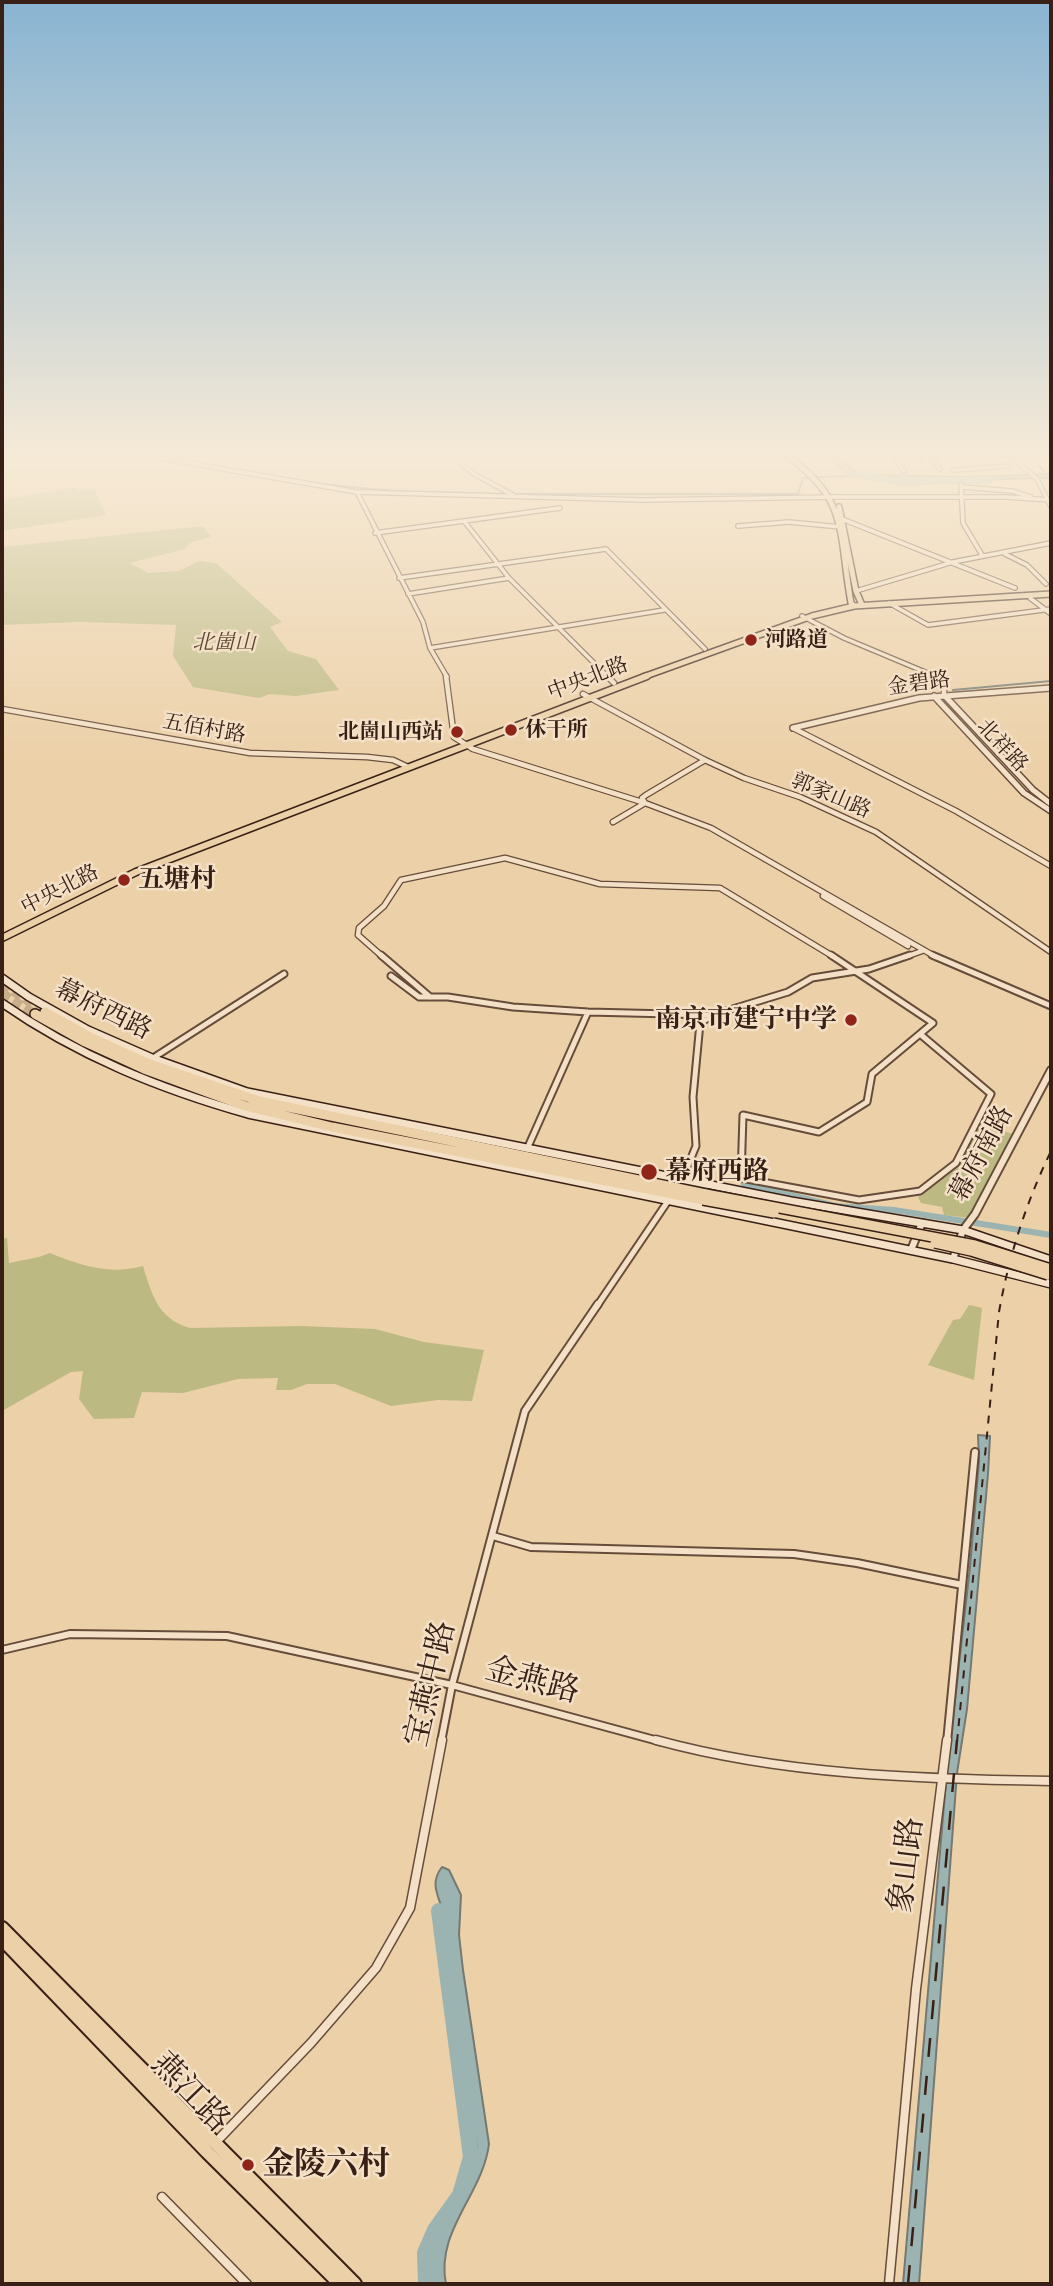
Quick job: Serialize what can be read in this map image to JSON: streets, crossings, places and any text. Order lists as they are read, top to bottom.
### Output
{
  "streets": {
    "highway": ["幕府西路"],
    "main road": ["中央北路", "燕江路"],
    "street": [
      "金碧路",
      "五佰村路",
      "北祥路",
      "郭家山路",
      "幕府南路",
      "金燕路",
      "宝燕中路",
      "象山路"
    ]
  },
  "crossings": [
    ["中央北路", "五佰村路"],
    ["中央北路", "郭家山路"],
    ["金碧路", "北祥路"],
    ["幕府西路", "幕府南路"],
    ["幕府西路", "宝燕中路"],
    ["金燕路", "宝燕中路"],
    ["金燕路", "象山路"],
    ["宝燕中路", "燕江路"]
  ],
  "parks": ["北崮山"],
  "places": [
    "河路道",
    "休干所",
    "北崮山西站",
    "五塘村",
    "南京市建宁中学",
    "幕府西路",
    "金陵六村"
  ]
}
